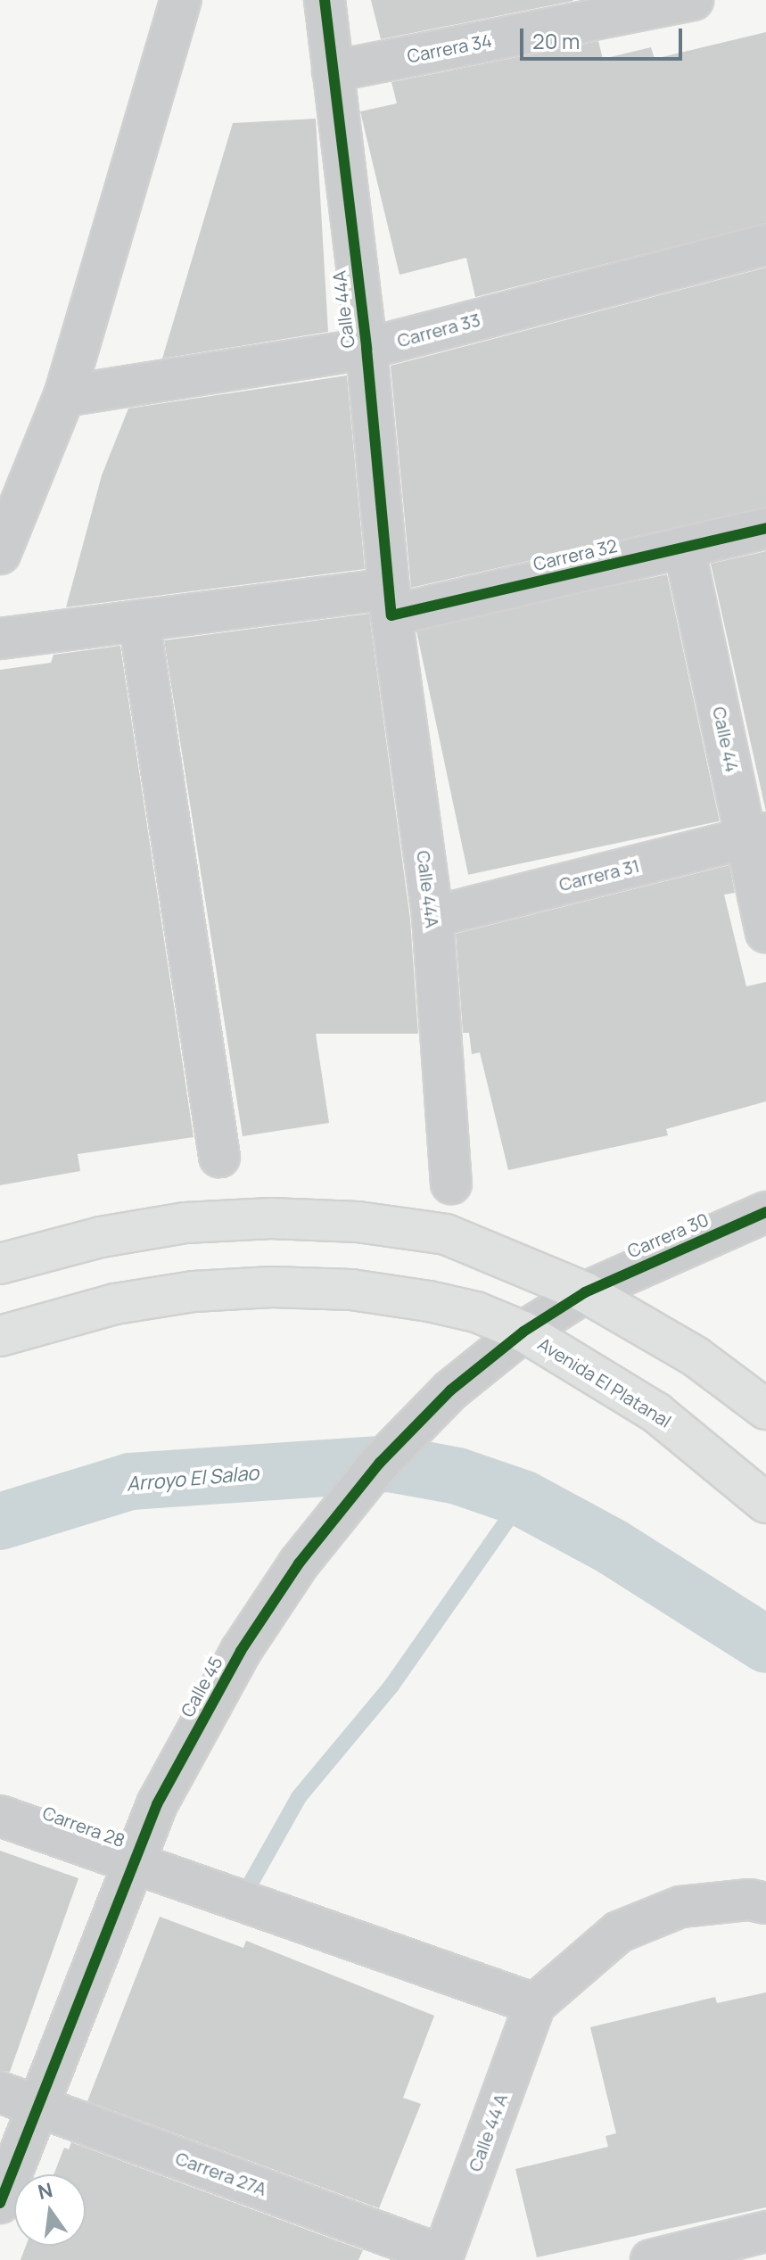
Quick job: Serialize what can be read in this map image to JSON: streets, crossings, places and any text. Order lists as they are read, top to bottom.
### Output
{
  "streets": {
    "main road": ["Avenida El Platanal"],
    "street": [
      "Carrera 34",
      "Calle 44A",
      "Carrera 33",
      "Carrera 32",
      "Calle 44",
      "Carrera 31",
      "Carrera 30",
      "Calle 45",
      "Carrera 28",
      "Calle 44 A",
      "Carrera 27A"
    ]
  },
  "crossings": [
    ["Carrera 34", "Calle 44A"],
    ["Calle 44A", "Carrera 33"],
    ["Calle 44A", "Carrera 32"],
    ["Calle 44A", "Carrera 31"],
    ["Carrera 32", "Calle 44"],
    ["Calle 44", "Carrera 31"],
    ["Carrera 30", "Calle 45"],
    ["Avenida El Platanal", "Calle 45"],
    ["Calle 45", "Carrera 28"],
    ["Calle 45", "Carrera 27A"],
    ["Carrera 28", "Calle 44 A"],
    ["Calle 44 A", "Carrera 27A"]
  ],
  "water": ["Arroyo El Salao"],
  "scale_bar": "20 m",
  "north": "top"
}
